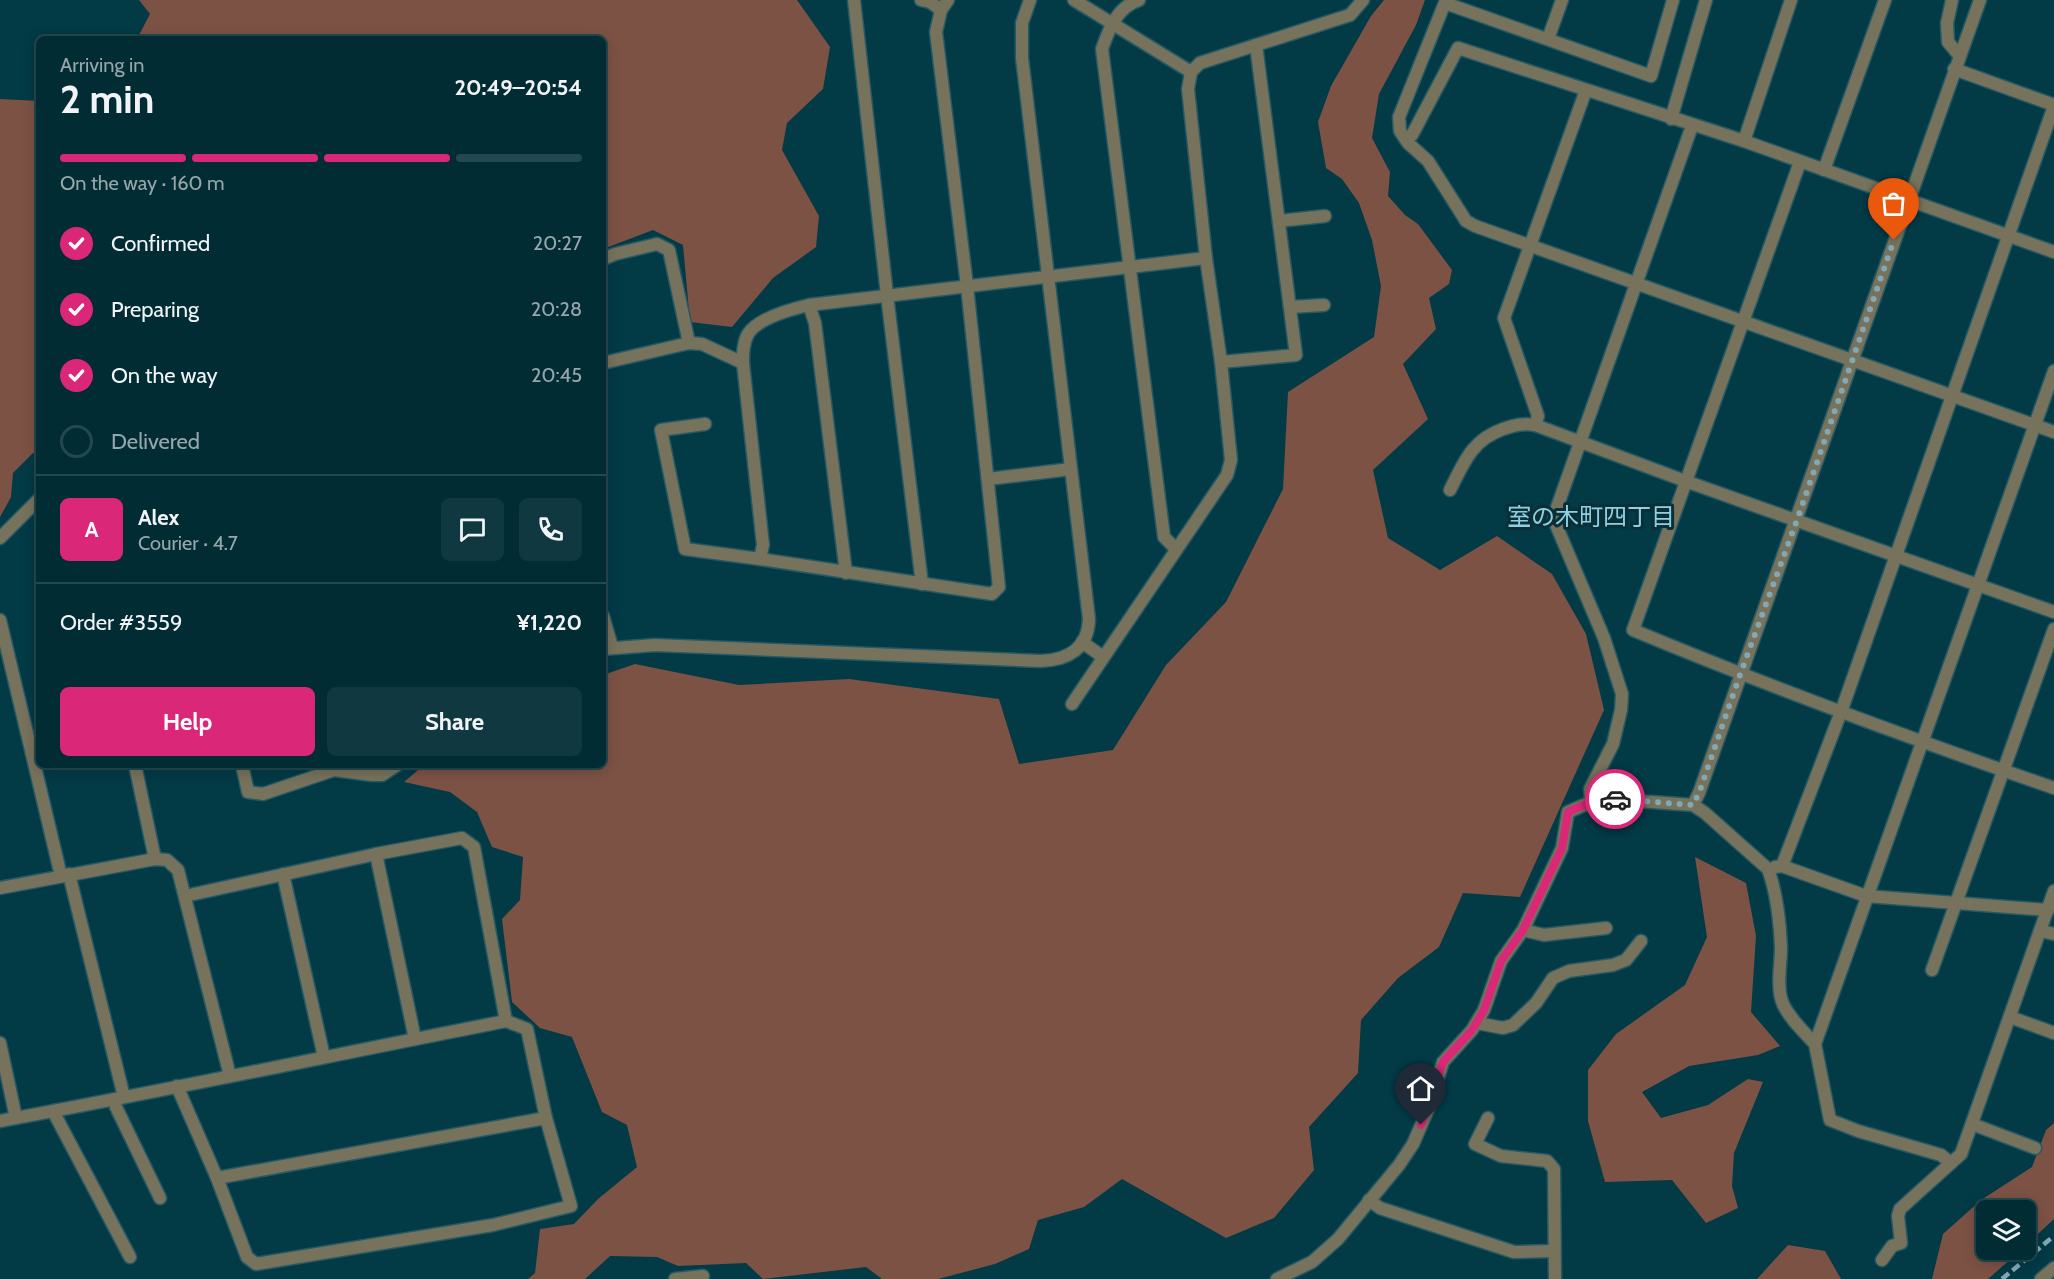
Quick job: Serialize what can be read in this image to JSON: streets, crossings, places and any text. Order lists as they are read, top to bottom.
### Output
{
  "districts": ["室の木町四丁目"],
  "page": {
    "heading": ["2 min", "Arriving in", "20:49–20:54"],
    "panel": [
      "Alex",
      "Courier · 4.7",
      "Order #3559",
      "¥1,220"
    ],
    "bar": "On the way · 160 m",
    "list": [
      ["Confirmed", "20:27"],
      ["Preparing", "20:28"],
      ["On the way", "20:45"],
      "Delivered"
    ],
    "round": "A",
    "buttons": ["Help", "Share"]
  }
}
